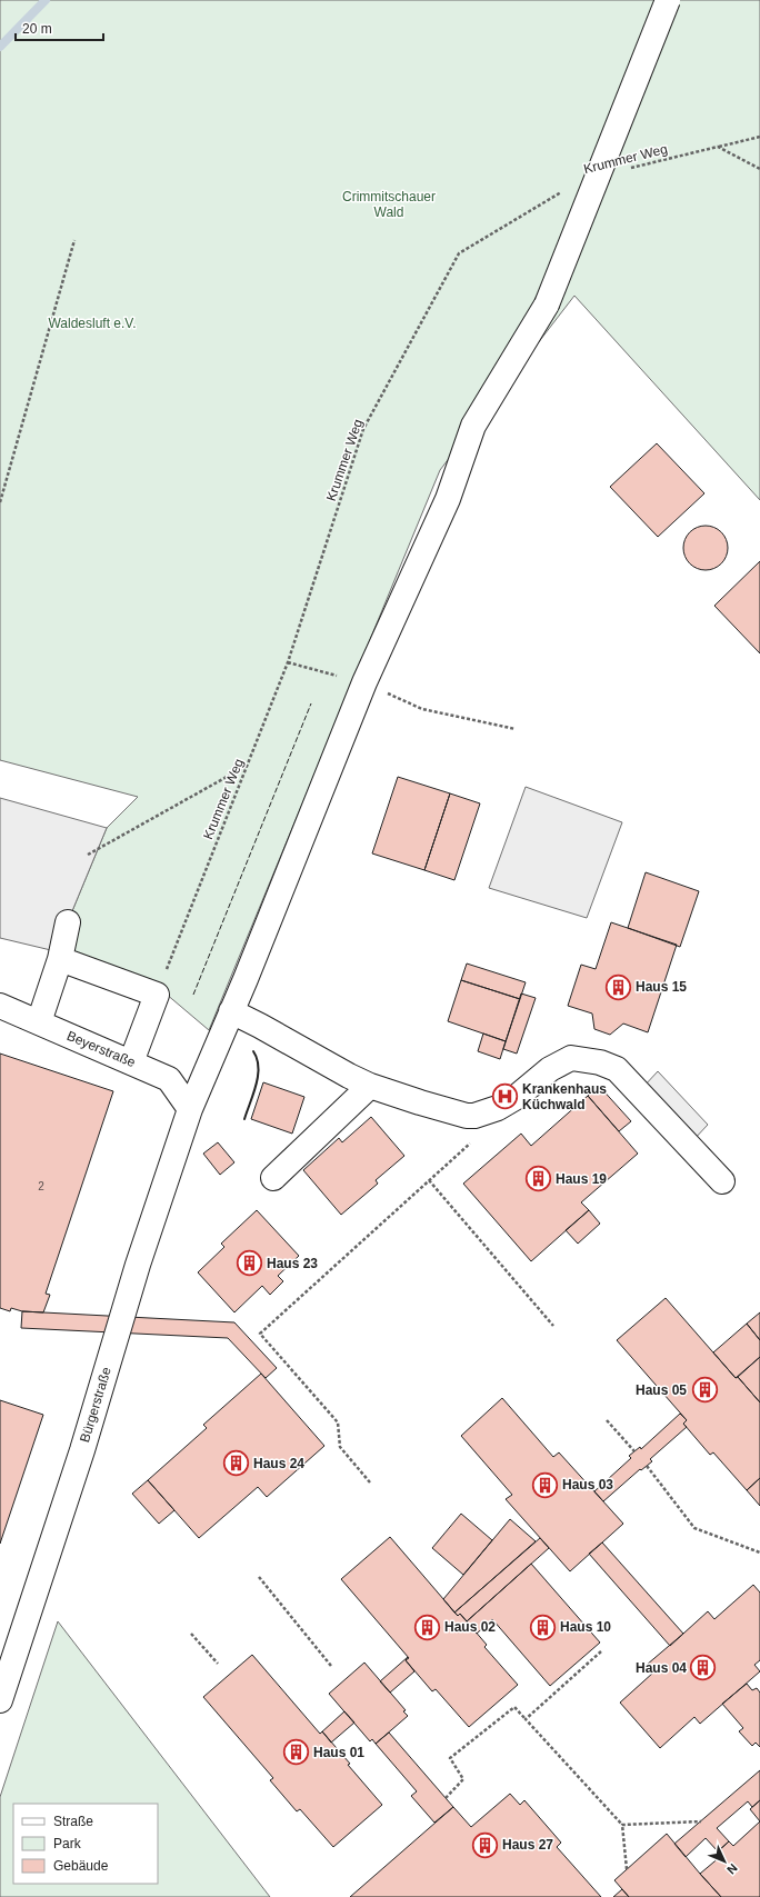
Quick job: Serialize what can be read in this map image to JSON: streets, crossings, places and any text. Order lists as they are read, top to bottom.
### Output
{
  "streets": {
    "street": ["Beyerstraße", "Bürgerstraße"],
    "path": ["Krummer Weg"]
  },
  "crossings": [
    ["Beyerstraße", "Bürgerstraße"]
  ],
  "parks": ["Crimmitschauer Wald", "Waldesluft e.V."],
  "places": {
    "building": [
      "Haus 15",
      "Haus 19",
      "Haus 23",
      "Haus 05",
      "Haus 24",
      "Haus 03",
      "Haus 02",
      "Haus 10",
      "Haus 04",
      "Haus 01",
      "Haus 27"
    ],
    "hospital": ["Krankenhaus Küchwald"]
  },
  "house_numbers": ["2"],
  "legend": ["Straße", "Park", "Gebäude"],
  "scale_bar": "20 m",
  "north": "bottom right"
}
